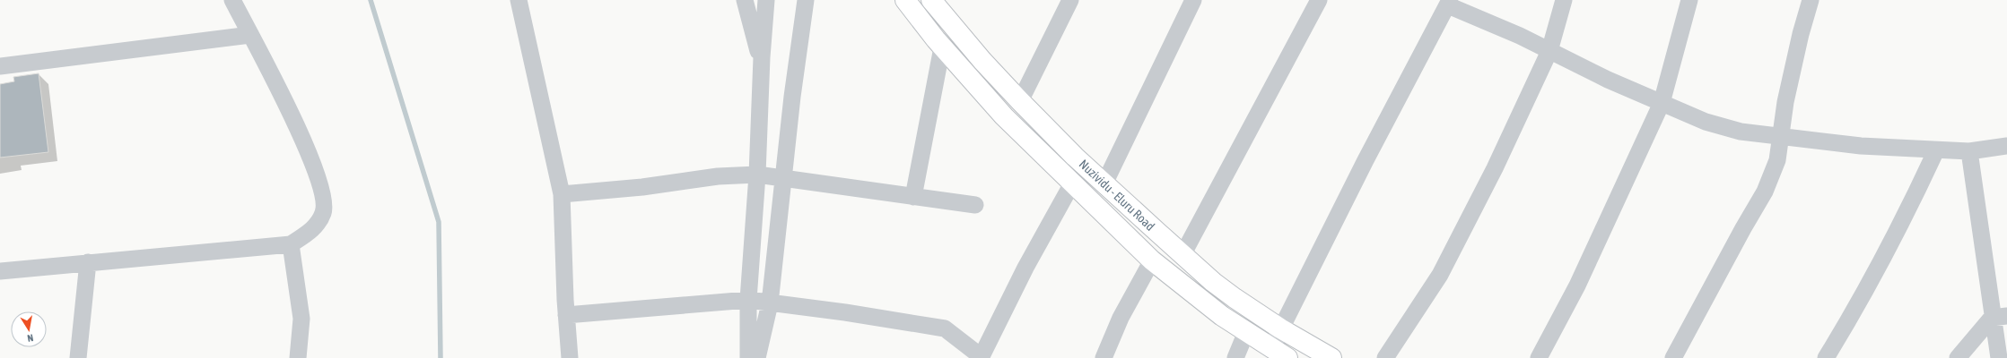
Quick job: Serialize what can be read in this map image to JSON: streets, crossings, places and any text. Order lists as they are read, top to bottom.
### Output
{
  "streets": {
    "main road": ["Nuzividu - Eluru Road"]
  },
  "north": "bottom"
}
